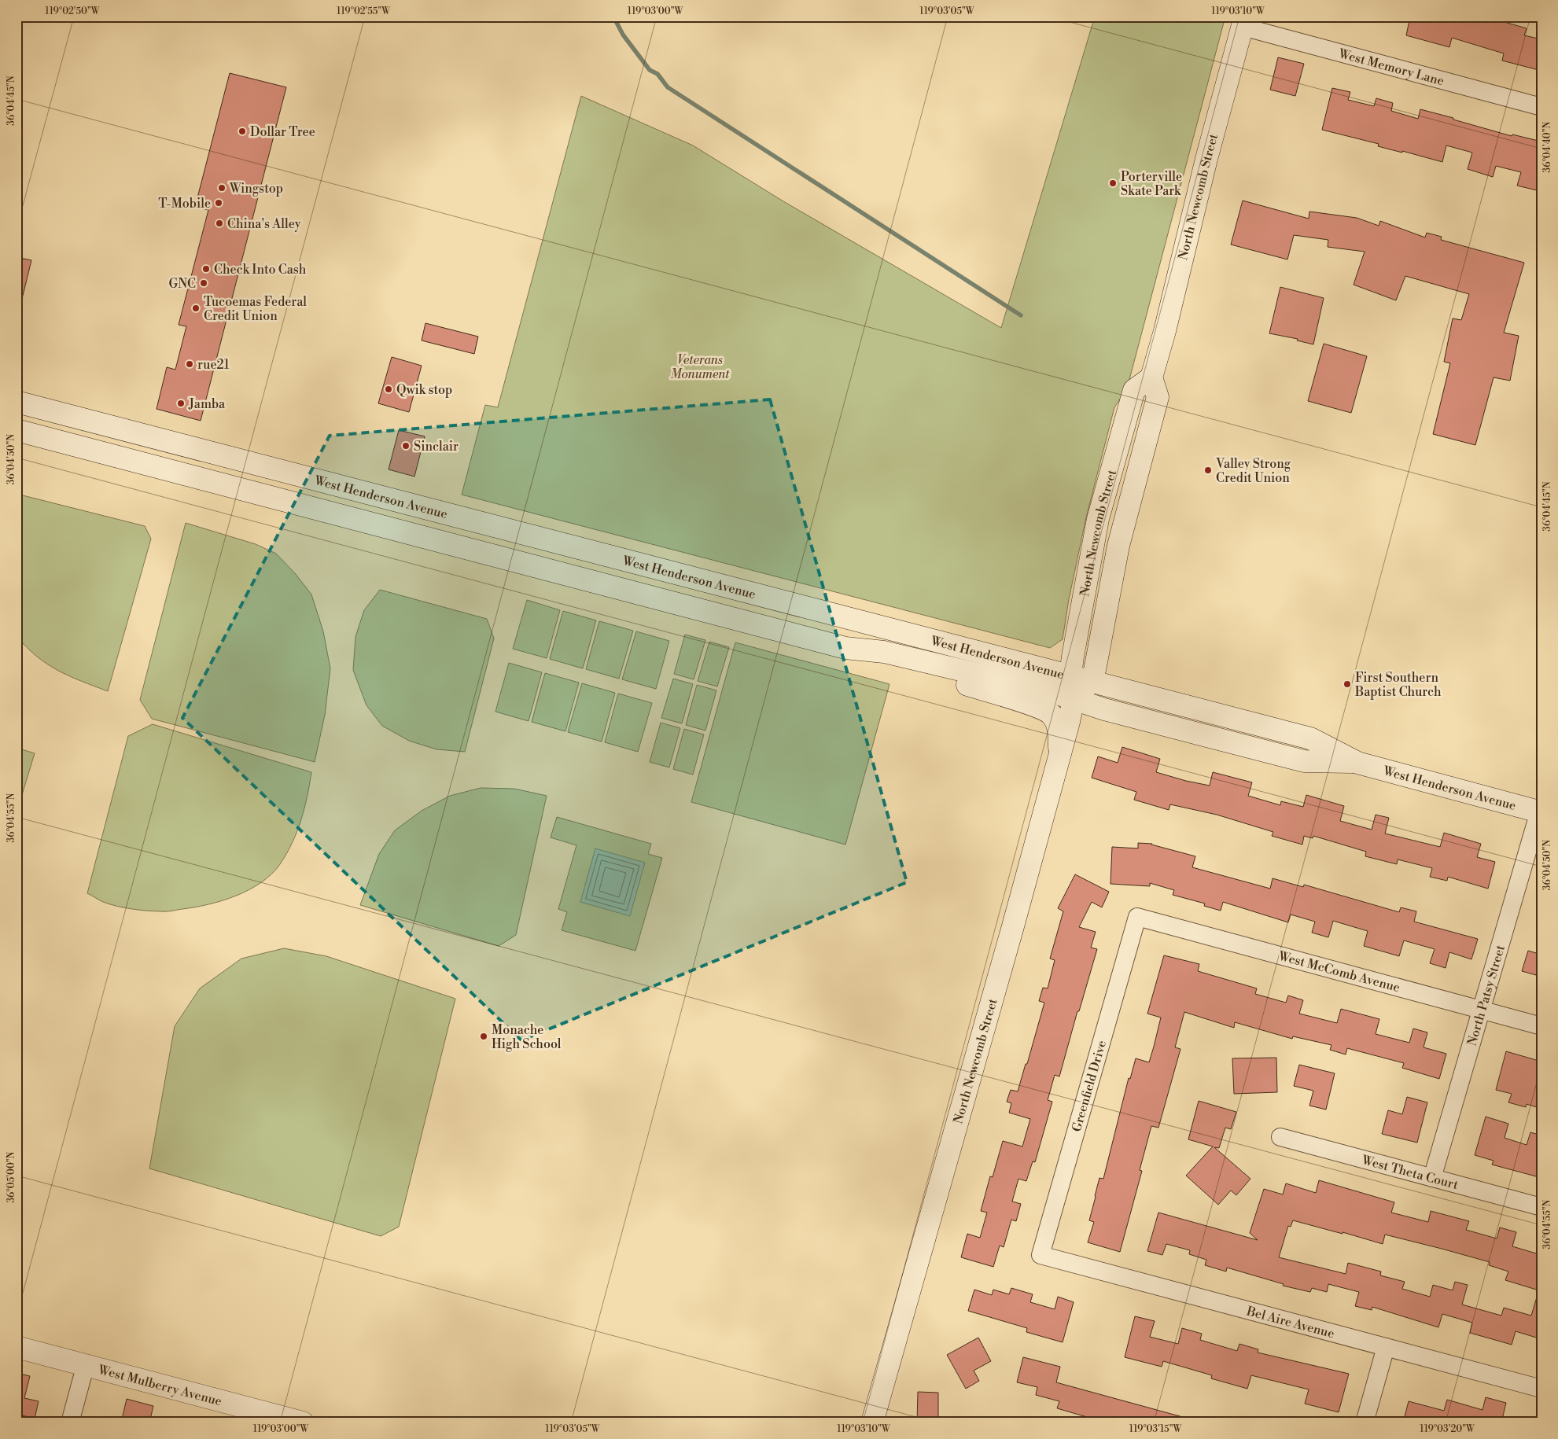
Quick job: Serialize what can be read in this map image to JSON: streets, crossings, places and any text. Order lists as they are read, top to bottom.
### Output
{
  "streets": {
    "main road": ["North Newcomb Street", "West Henderson Avenue", "West Mulberry Avenue"],
    "street": [
      "West Memory Lane",
      "West McComb Avenue",
      "North Patsy Street",
      "Greenfield Drive",
      "West Theta Court",
      "Bel Aire Avenue"
    ]
  },
  "crossings": [
    ["West Memory Lane", "North Newcomb Street"],
    ["North Newcomb Street", "West Henderson Avenue"],
    ["West Henderson Avenue", "North Patsy Street"],
    ["West McComb Avenue", "North Patsy Street"],
    ["West McComb Avenue", "Greenfield Drive"],
    ["North Patsy Street", "West Theta Court"],
    ["Greenfield Drive", "Bel Aire Avenue"]
  ],
  "parks": ["Veterans Monument"],
  "places": [
    "Dollar Tree",
    "Porterville Skate Park",
    "Wingstop",
    "T-Mobile",
    "China's Alley",
    "Check Into Cash",
    "GNC",
    "Tucoemas Federal Credit Union",
    "rue21",
    "Qwik stop",
    "Jamba",
    "Sinclair",
    "Valley Strong Credit Union",
    "First Southern Baptist Church",
    "Monache High School"
  ],
  "coordinates": [
    "119°02'50\"W",
    "119°02'55\"W",
    "119°03'00\"W",
    "119°03'05\"W",
    "119°03'10\"W",
    "36°04'45\"N",
    "36°04'40\"N",
    "36°04'50\"N",
    "36°04'55\"N",
    "36°05'00\"N",
    "119°03'15\"W",
    "119°03'20\"W"
  ]
}
